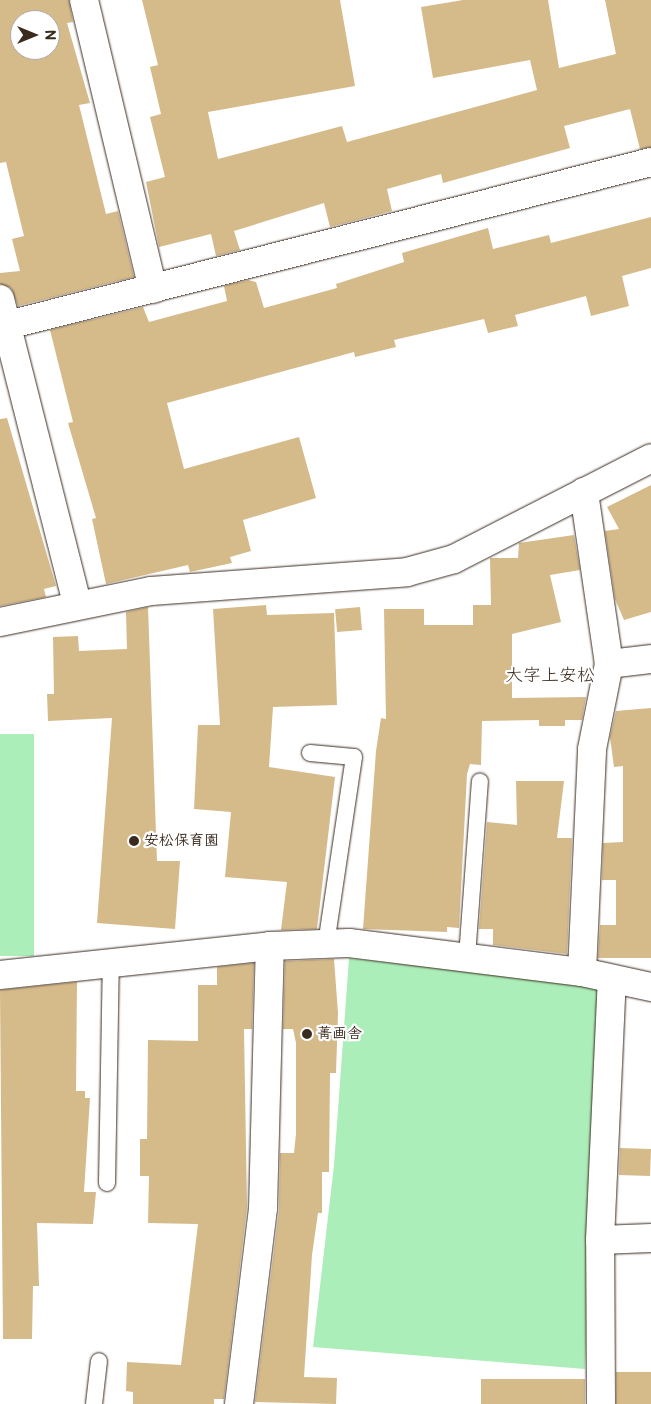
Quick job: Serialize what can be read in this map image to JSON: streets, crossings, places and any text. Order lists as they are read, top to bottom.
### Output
{
  "districts": ["大字上安松"],
  "places": ["安松保育園", "菁画舎"],
  "north": "right"
}
